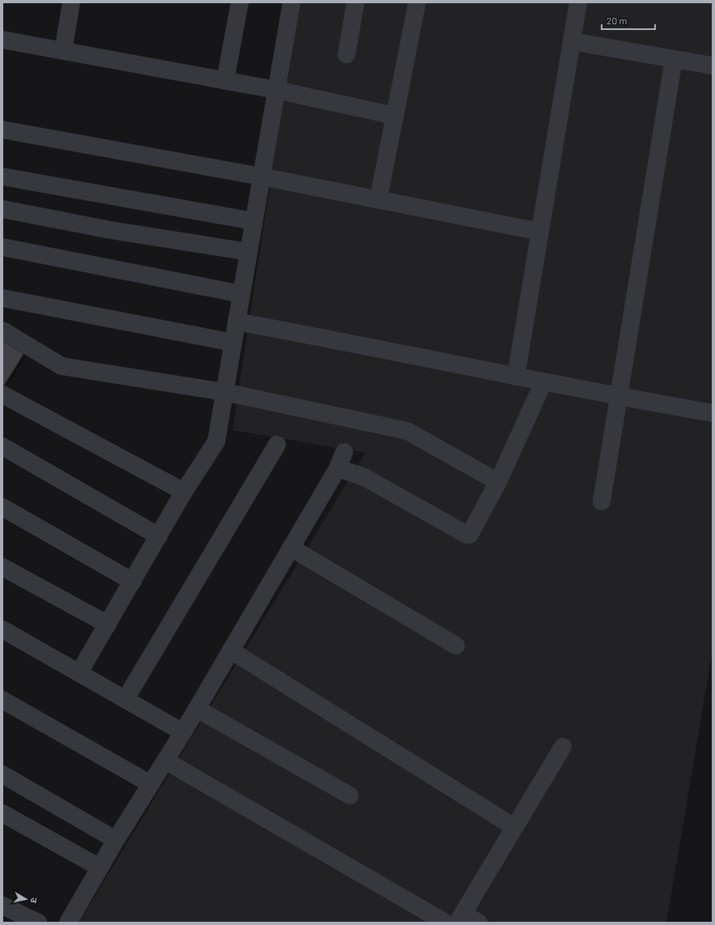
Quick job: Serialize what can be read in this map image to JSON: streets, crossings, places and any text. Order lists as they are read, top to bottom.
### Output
{
  "scale_bar": "20 m",
  "north": "right"
}
